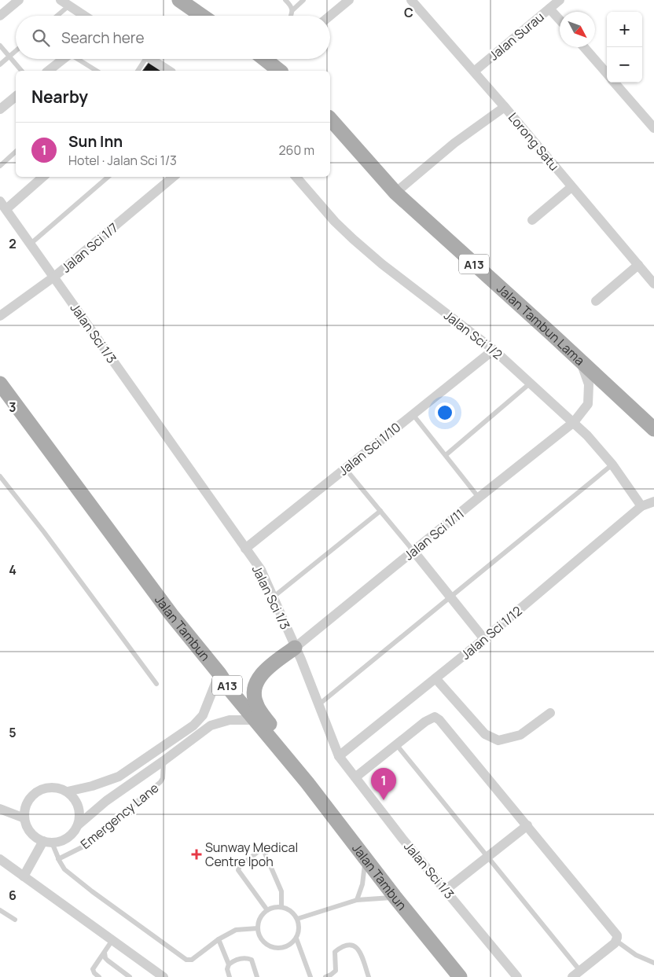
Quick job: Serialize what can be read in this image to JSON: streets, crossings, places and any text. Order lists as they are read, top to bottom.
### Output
{
  "streets": {
    "main road": ["A13", "Jalan Tambun Lama", "Jalan Tambun"],
    "street": [
      "Jalan Surau",
      "Lorong Satu",
      "Jalan Sci 1/7",
      "Jalan Sci 1/3",
      "Jalan Sci 1/2",
      "Jalan Sci 1/10",
      "Jalan Sci 1/11",
      "Jalan Sci 1/12"
    ],
    "lane": ["Emergency Lane"]
  },
  "crossings": [
    ["Jalan Surau", "Lorong Satu"],
    ["Jalan Sci 1/7", "Jalan Sci 1/3"],
    ["Jalan Tambun Lama", "Jalan Sci 1/11"],
    ["Jalan Sci 1/3", "Jalan Sci 1/10"],
    ["Jalan Sci 1/3", "Jalan Sci 1/11"],
    ["Jalan Sci 1/3", "Jalan Sci 1/12"],
    ["Jalan Sci 1/2", "Jalan Sci 1/10"],
    ["Jalan Sci 1/2", "Jalan Sci 1/11"],
    ["Jalan Sci 1/2", "Jalan Sci 1/12"]
  ],
  "places": {
    "health": ["Sunway Medical Centre Ipoh"]
  },
  "north": "bottom right",
  "page": {
    "map_buttons": ["+", "−"],
    "search": "Search here",
    "heading": "Nearby",
    "list": [
      {
        "mark": "1",
        "name": "Sun Inn",
        "note": "Hotel · Jalan Sci 1/3",
        "value": "260 m"
      }
    ],
    "pins": "1"
  },
  "grid": {
    "columns": ["C"],
    "rows": [
      "2",
      "3",
      "4",
      "5",
      "6"
    ]
  }
}
